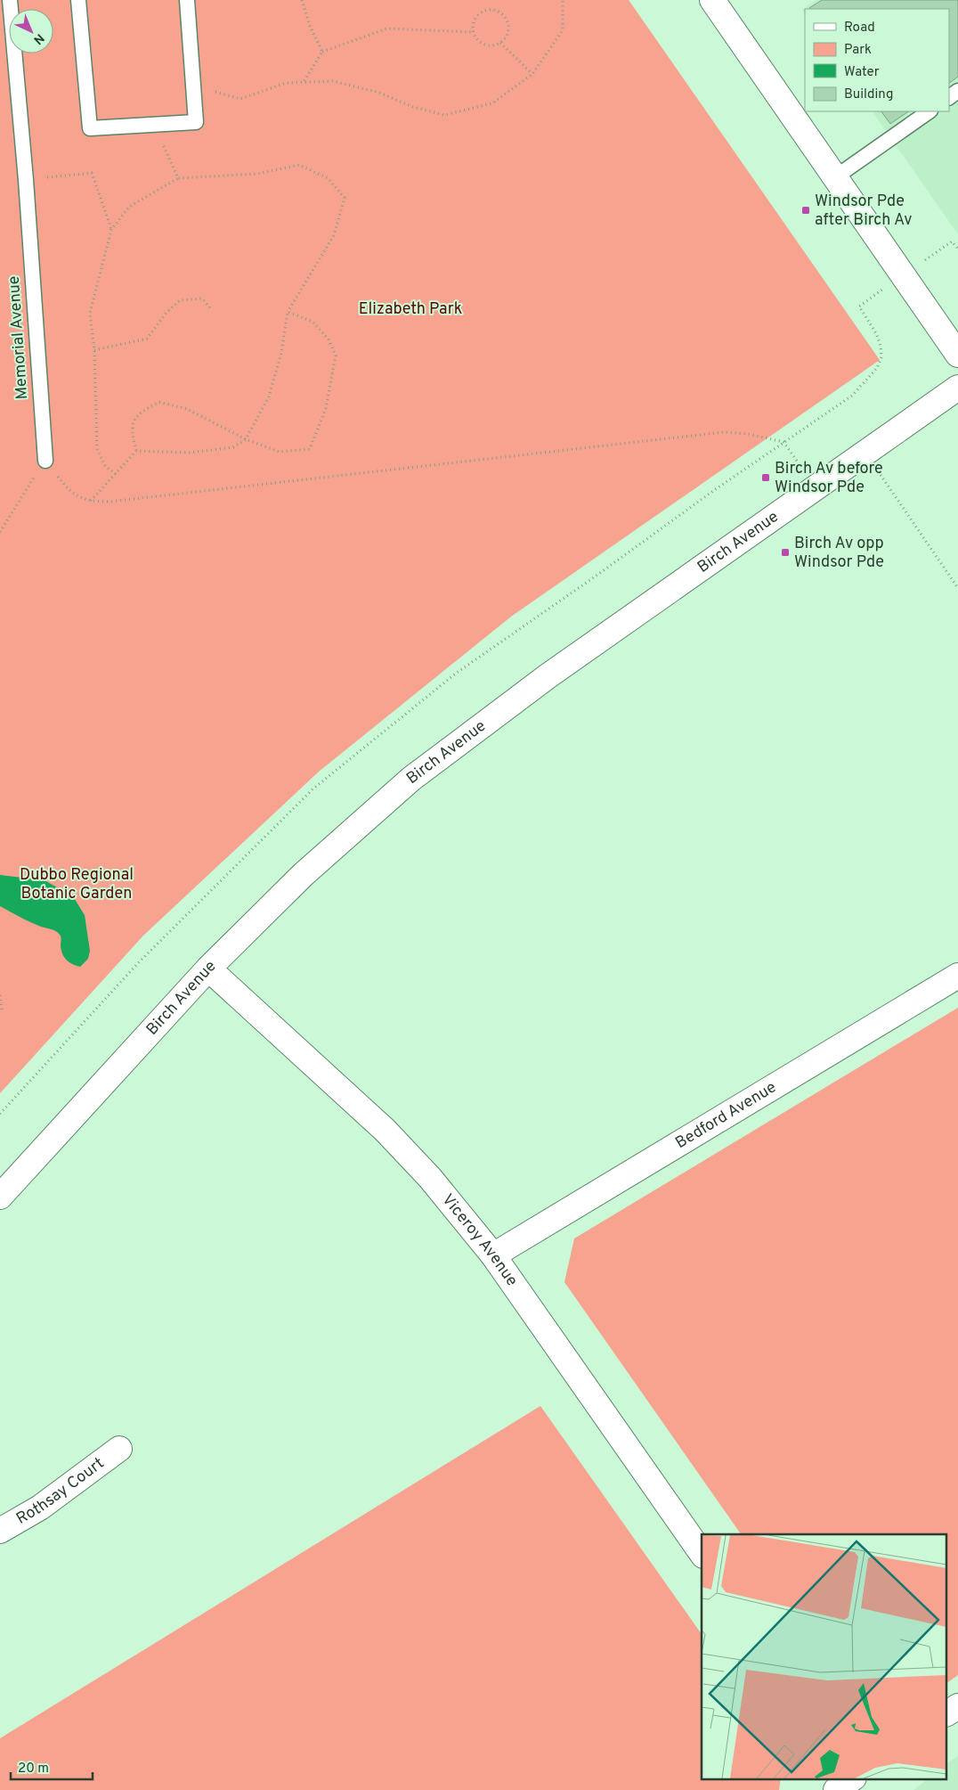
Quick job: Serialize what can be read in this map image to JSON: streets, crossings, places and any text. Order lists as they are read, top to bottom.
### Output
{
  "streets": {
    "street": [
      "Birch Avenue",
      "Bedford Avenue",
      "Viceroy Avenue",
      "Rothsay Court"
    ],
    "lane": ["Memorial Avenue"]
  },
  "crossings": [
    ["Birch Avenue", "Viceroy Avenue"],
    ["Bedford Avenue", "Viceroy Avenue"]
  ],
  "parks": ["Elizabeth Park", "Dubbo Regional Botanic Garden"],
  "places": {
    "transit": ["Windsor Pde after Birch Av", "Birch Av before Windsor Pde", "Birch Av opp Windsor Pde"]
  },
  "legend": [
    "Road",
    "Park",
    "Water",
    "Building"
  ],
  "scale_bar": "20 m",
  "north": "bottom right"
}
